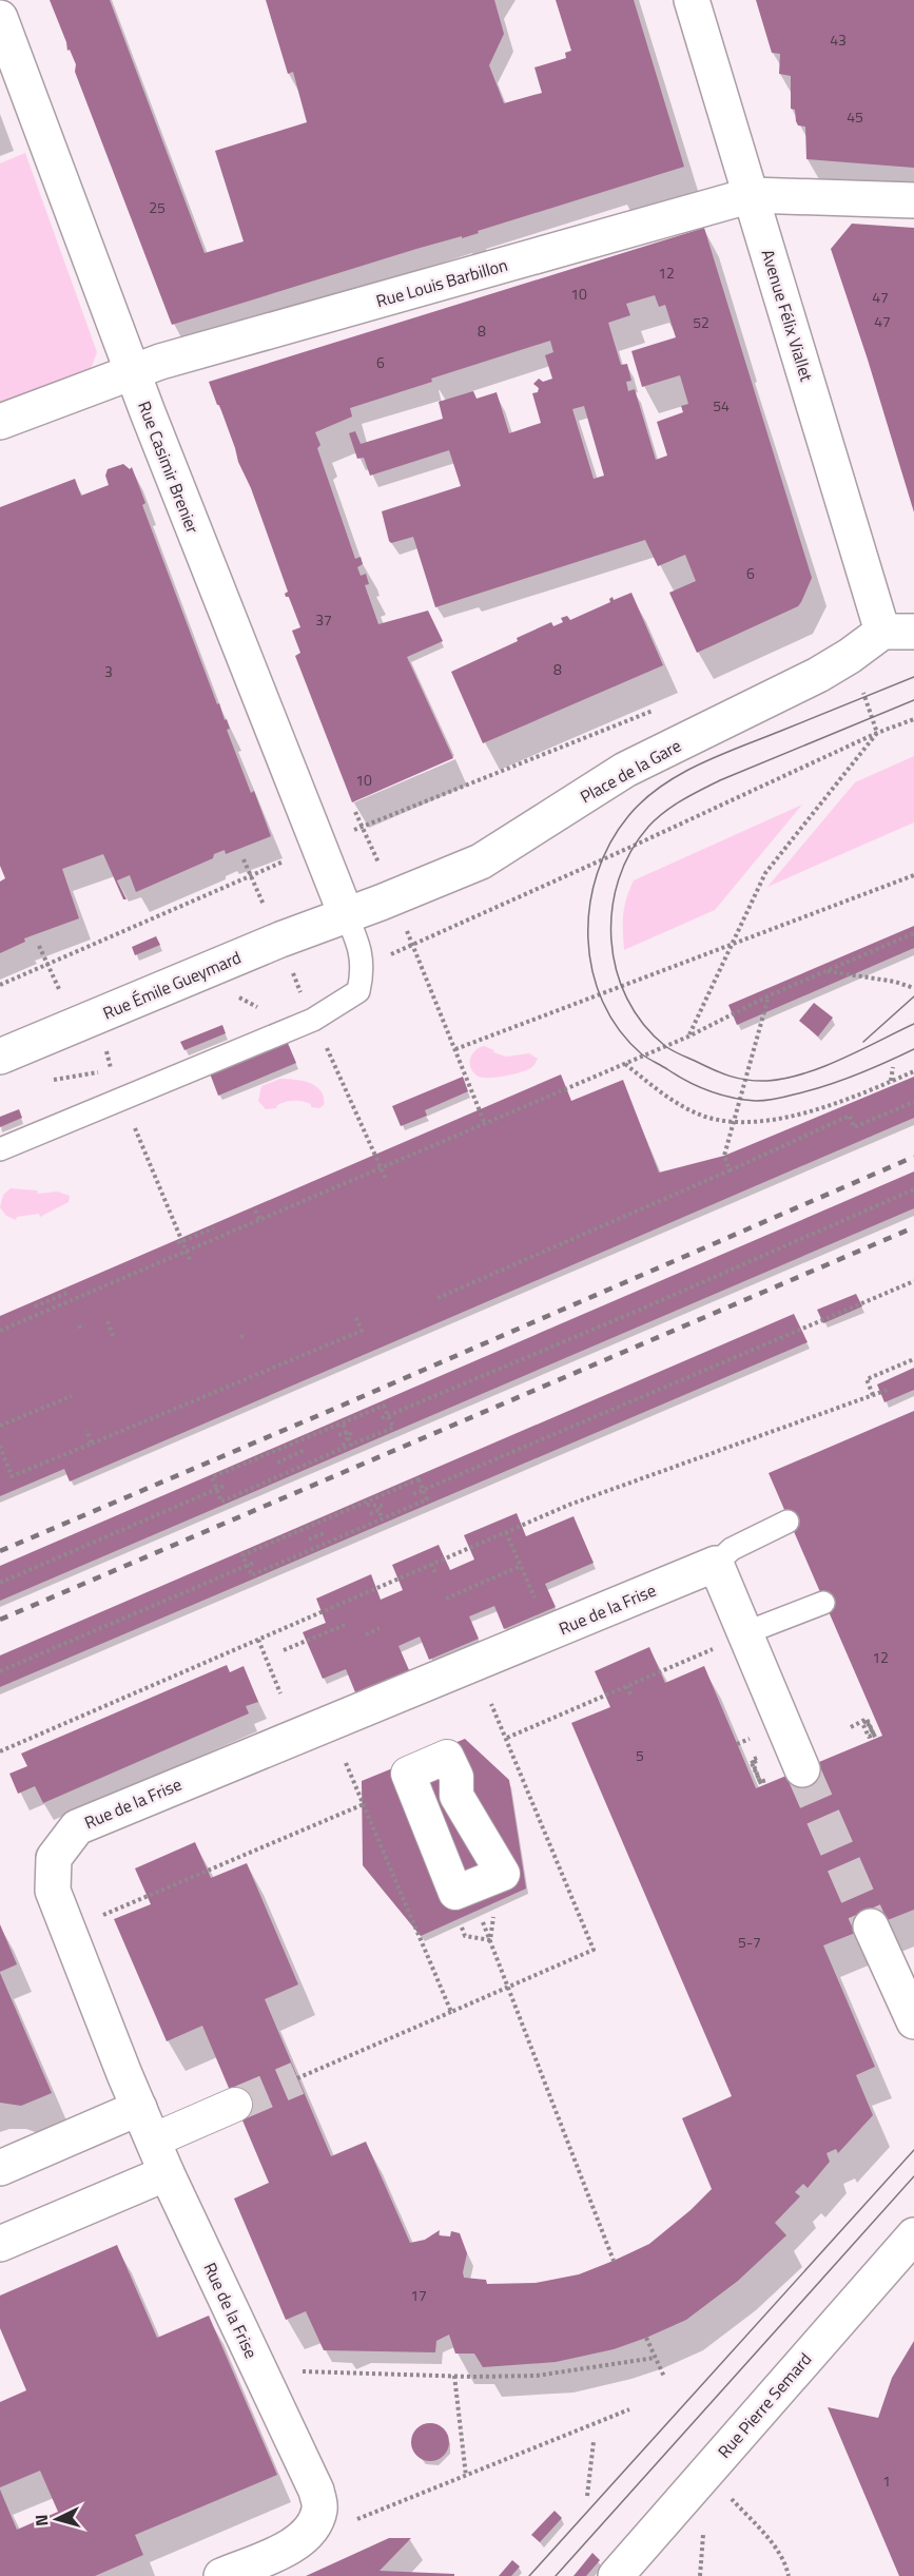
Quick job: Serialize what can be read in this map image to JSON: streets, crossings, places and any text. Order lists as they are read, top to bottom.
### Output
{
  "streets": {
    "street": [
      "Rue Louis Barbillon",
      "Avenue Félix Viallet",
      "Rue Casimir Brenier",
      "Place de la Gare",
      "Rue Émile Gueymard",
      "Rue de la Frise",
      "Rue Pierre Semard"
    ]
  },
  "crossings": [
    ["Rue Louis Barbillon", "Avenue Félix Viallet"],
    ["Rue Louis Barbillon", "Rue Casimir Brenier"],
    ["Avenue Félix Viallet", "Place de la Gare"],
    ["Rue Casimir Brenier", "Place de la Gare"],
    ["Rue Casimir Brenier", "Rue Émile Gueymard"],
    ["Place de la Gare", "Rue Émile Gueymard"]
  ],
  "house_numbers": [
    "43",
    "45",
    "25",
    "12",
    "10",
    "47",
    "47",
    "52",
    "8",
    "6",
    "54",
    "6",
    "37",
    "8",
    "3",
    "10",
    "12",
    "5",
    "5-7",
    "17",
    "1"
  ],
  "north": "left"
}
